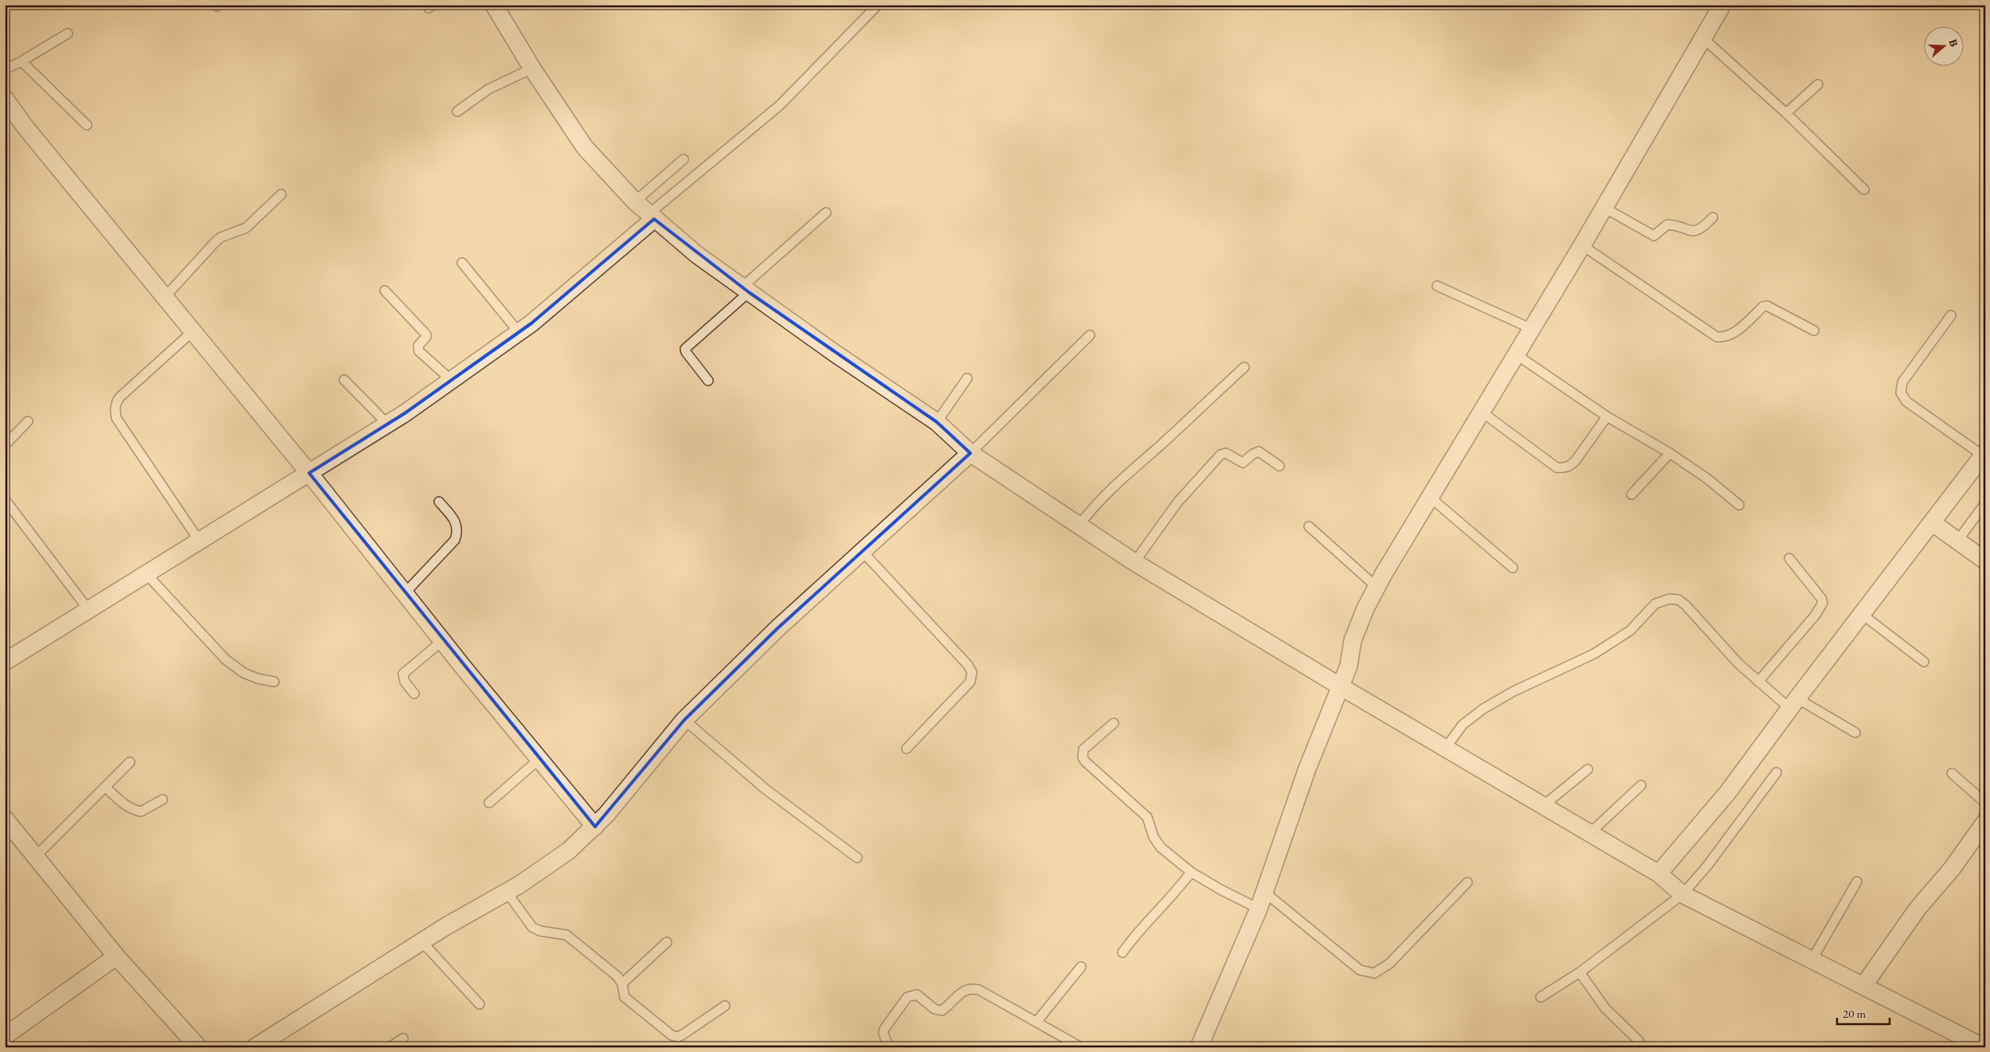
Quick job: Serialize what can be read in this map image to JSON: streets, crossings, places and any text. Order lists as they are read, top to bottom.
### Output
{
  "scale_bar": "20 m",
  "north": "right"
}
